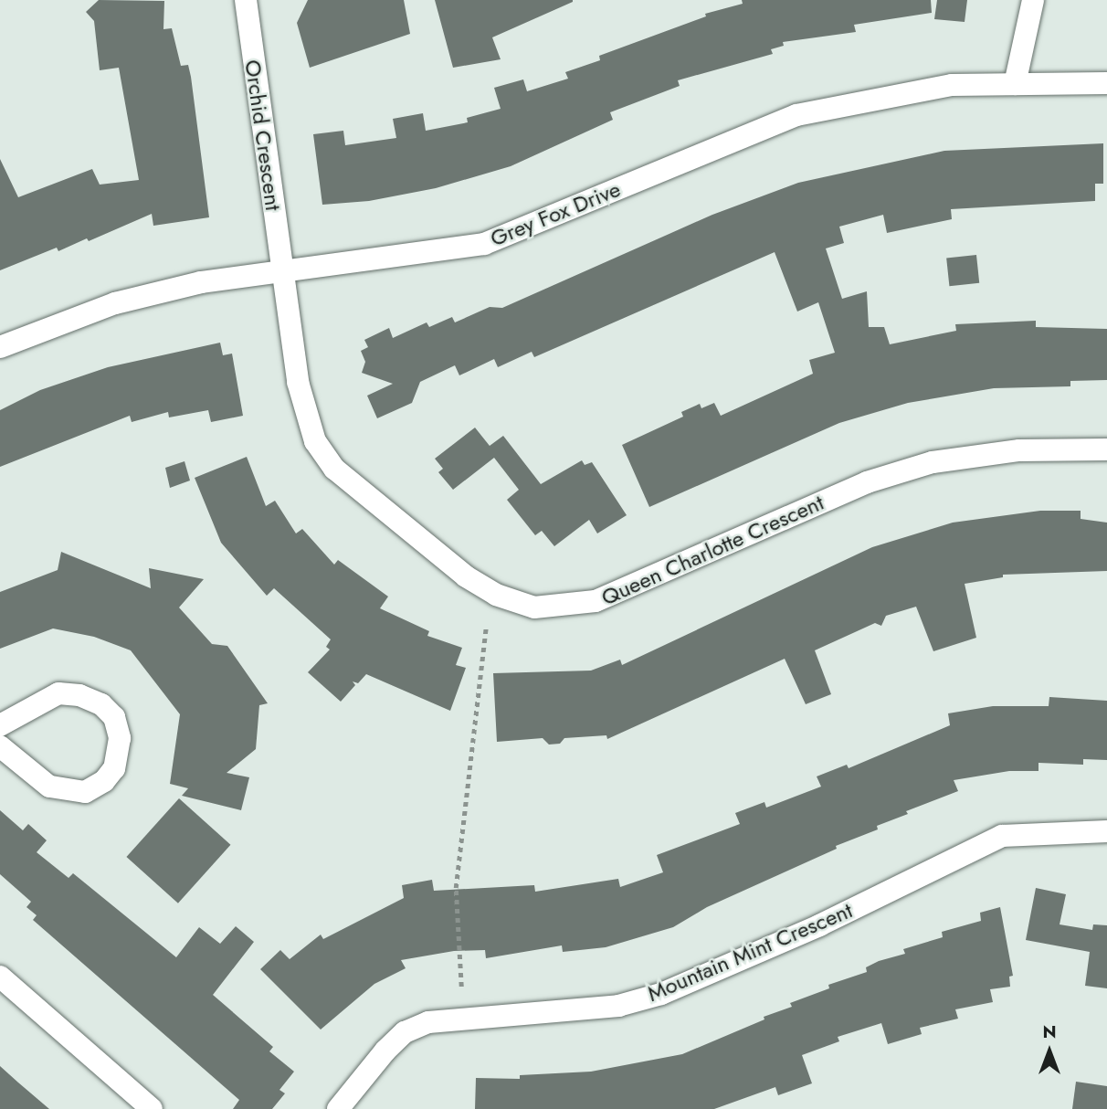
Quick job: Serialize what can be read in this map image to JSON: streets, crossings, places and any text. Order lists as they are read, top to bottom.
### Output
{
  "streets": {
    "street": [
      "Orchid Crescent",
      "Grey Fox Drive",
      "Queen Charlotte Crescent",
      "Mountain Mint Crescent"
    ]
  },
  "crossings": [
    ["Orchid Crescent", "Grey Fox Drive"],
    ["Orchid Crescent", "Queen Charlotte Crescent"],
    ["Grey Fox Drive", "Queen Charlotte Crescent"]
  ],
  "north": "top"
}
